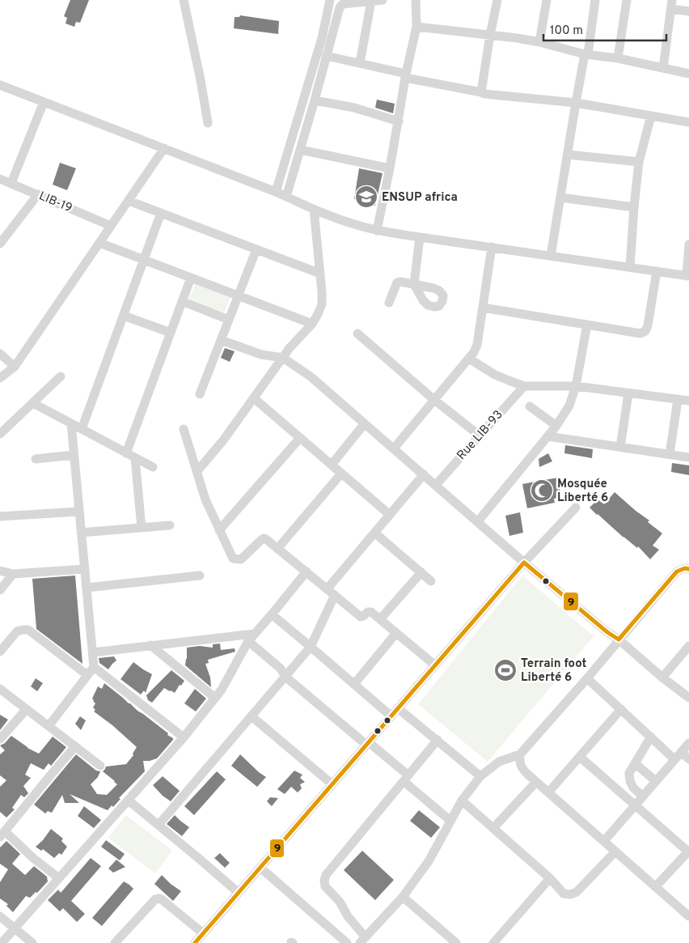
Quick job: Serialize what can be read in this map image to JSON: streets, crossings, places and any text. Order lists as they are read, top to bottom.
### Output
{
  "streets": {
    "street": ["LIB-19", "Rue LIB-93"]
  },
  "places": {
    "school or university": ["ENSUP africa"],
    "mosque": ["Mosquée Liberté 6"],
    "sports": ["Terrain foot Liberté 6"]
  },
  "lines": ["transit line 9"],
  "scale_bar": "100 m"
}
